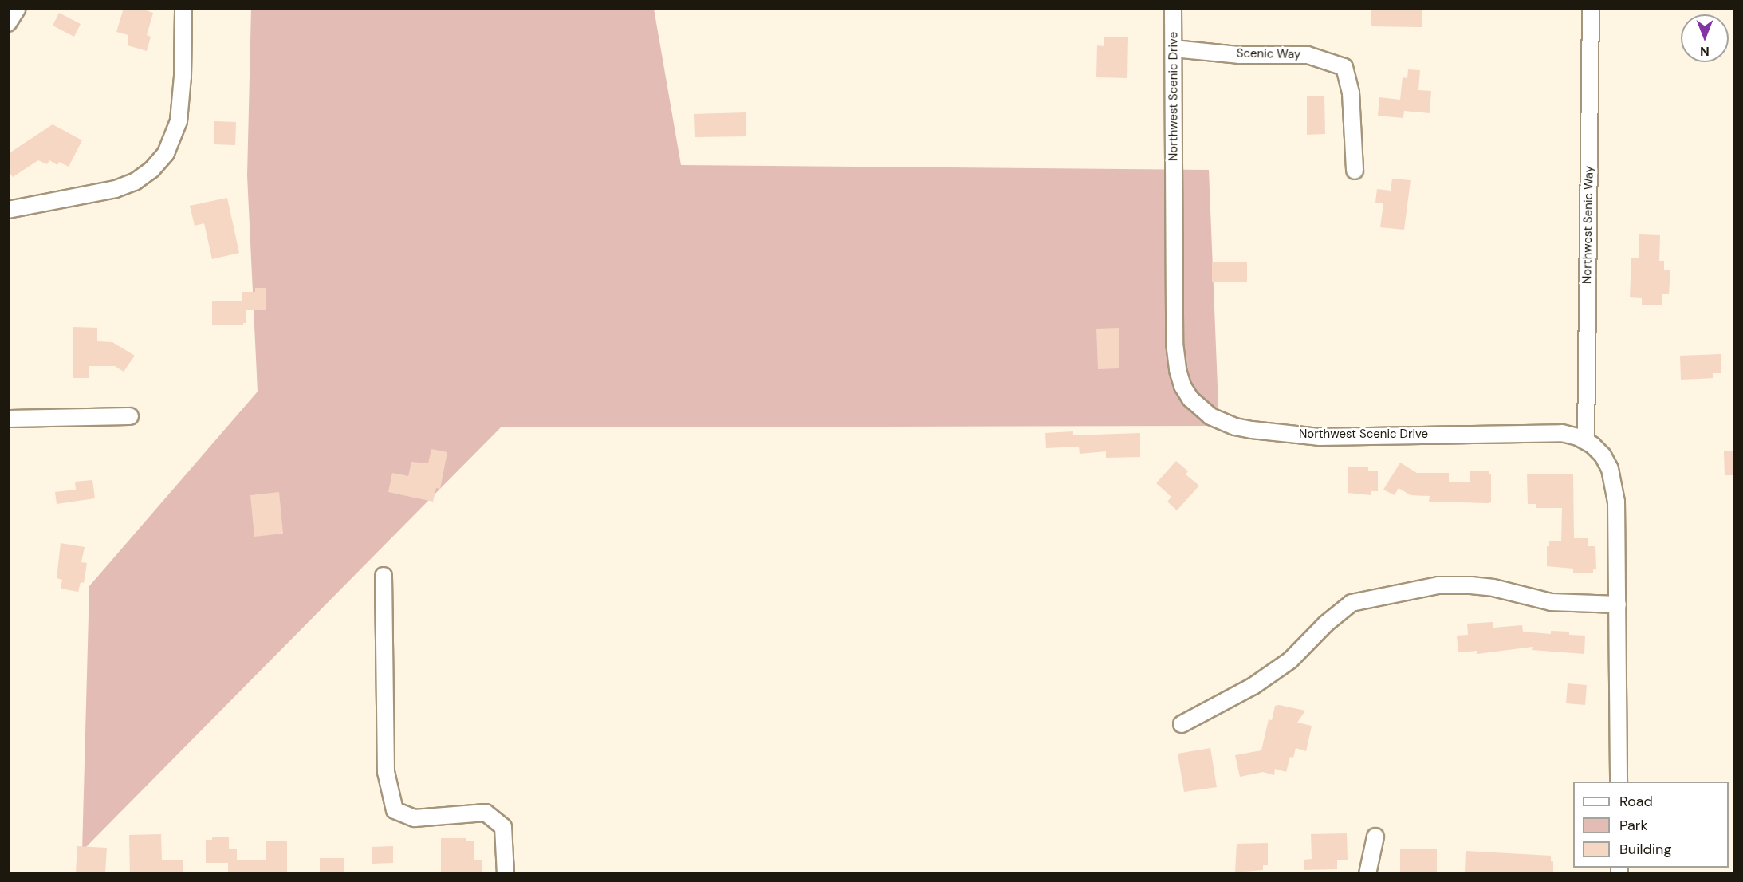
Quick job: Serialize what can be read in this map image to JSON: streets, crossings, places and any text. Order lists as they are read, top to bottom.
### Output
{
  "streets": {
    "street": ["Scenic Way", "Northwest Scenic Drive", "Northwest Senic Way"]
  },
  "crossings": [
    ["Scenic Way", "Northwest Scenic Drive"],
    ["Northwest Scenic Drive", "Northwest Senic Way"]
  ],
  "legend": ["Road", "Park", "Building"],
  "north": "bottom"
}
